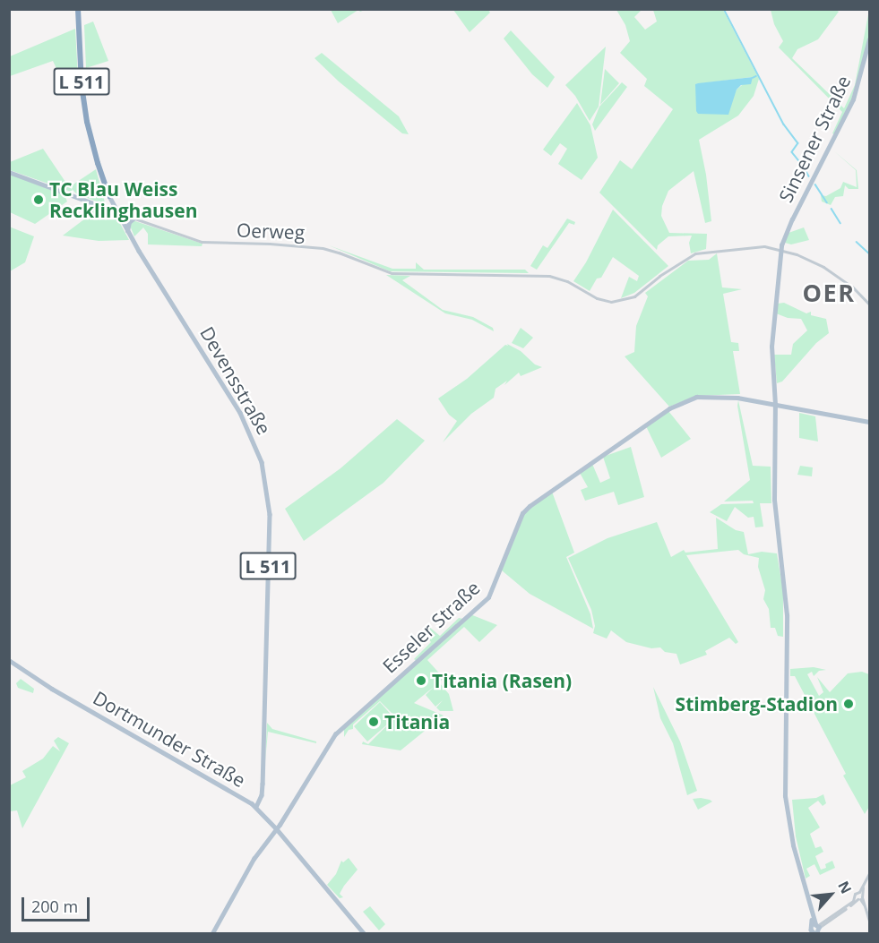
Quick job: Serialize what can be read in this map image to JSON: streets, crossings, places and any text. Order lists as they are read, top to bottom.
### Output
{
  "streets": {
    "highway": ["L 511"],
    "main road": [
      "Sinsener Straße",
      "Oerweg",
      "Devensstraße",
      "Esseler Straße",
      "Dortmunder Straße"
    ]
  },
  "crossings": [
    ["L 511", "Oerweg"],
    ["L 511", "Devensstraße"],
    ["Sinsener Straße", "Oerweg"],
    ["Sinsener Straße", "Esseler Straße"],
    ["Oerweg", "Devensstraße"],
    ["Devensstraße", "Dortmunder Straße"],
    ["Esseler Straße", "Dortmunder Straße"]
  ],
  "districts": ["OER"],
  "places": [
    "TC Blau Weiss Recklinghausen",
    "Titania (Rasen)",
    "Stimberg-Stadion",
    "Titania"
  ],
  "scale_bar": "200 m",
  "north": "top right"
}
